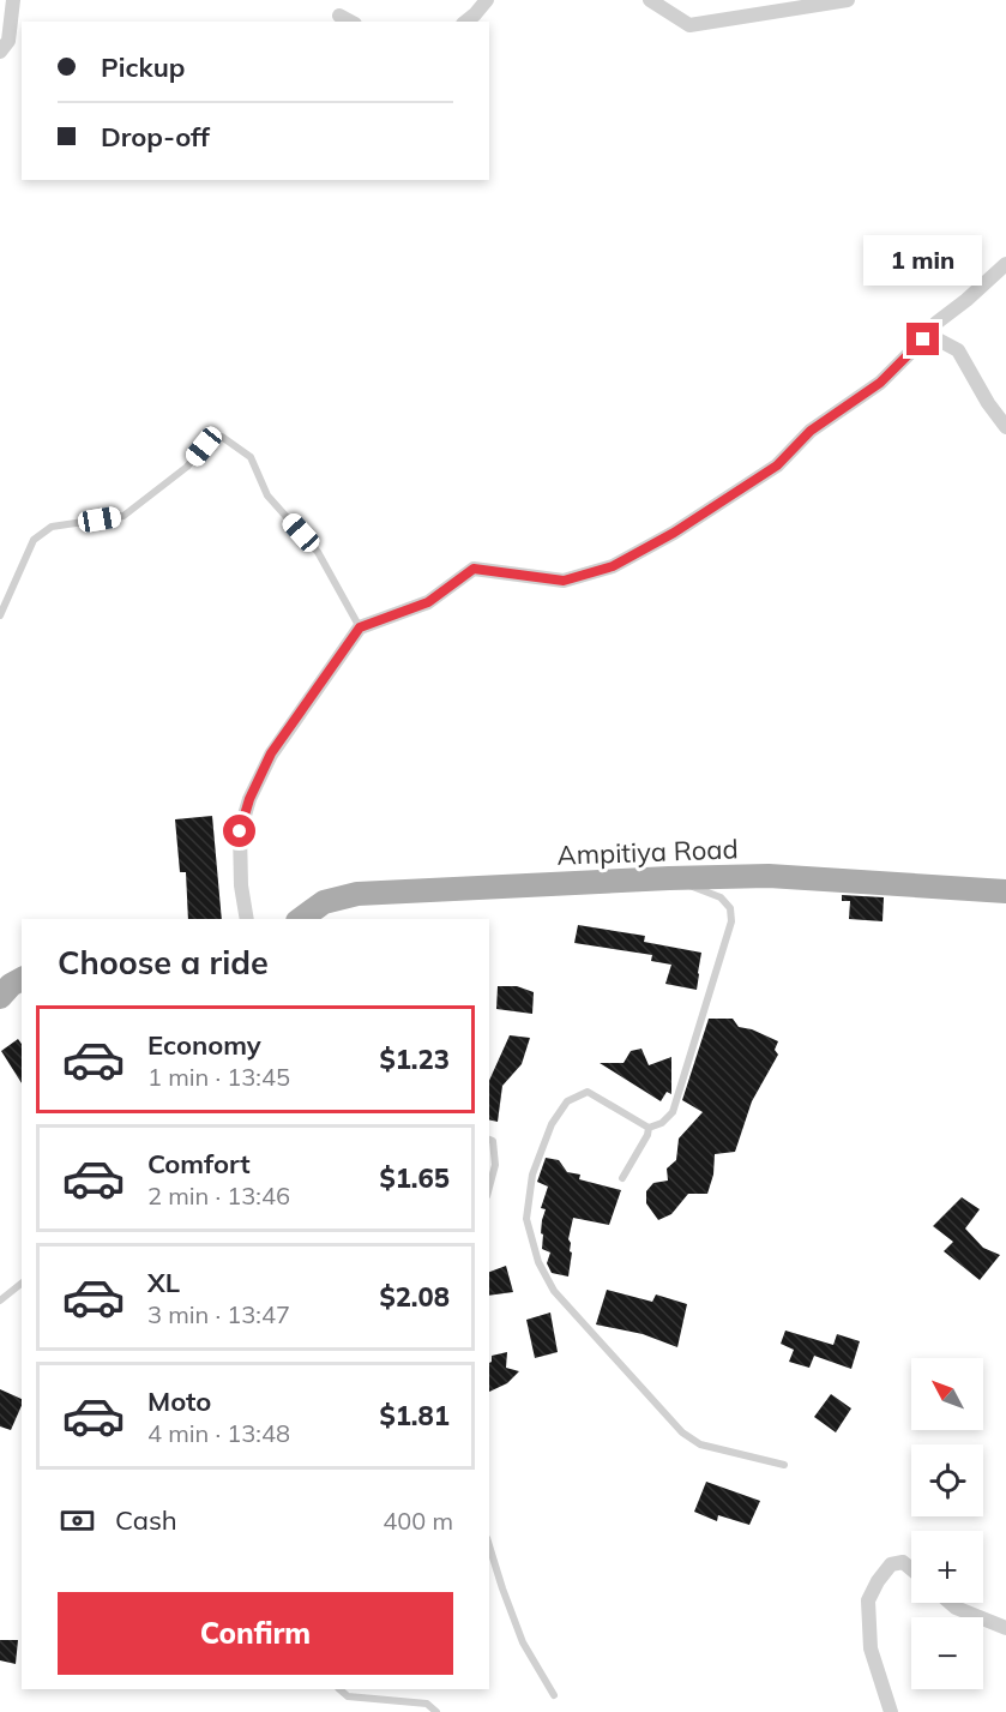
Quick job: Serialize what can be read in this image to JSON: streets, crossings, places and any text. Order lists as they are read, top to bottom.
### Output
{
  "streets": {
    "main road": ["Ampitiya Road"]
  },
  "north": "top left",
  "page": {
    "banner": ["Pickup", "Drop-off"],
    "bubble": "1 min",
    "heading": "Choose a ride",
    "list": [
      {
        "name": "Economy",
        "note": "1 min · 13:45",
        "value": "$1.23"
      },
      {
        "name": "Comfort",
        "note": "2 min · 13:46",
        "value": "$1.65"
      },
      {
        "name": "XL",
        "note": "3 min · 13:47",
        "value": "$2.08"
      },
      {
        "name": "Moto",
        "note": "4 min · 13:48",
        "value": "$1.81"
      }
    ],
    "map_buttons": ["+", "−"],
    "pay": ["Cash", "400 m"],
    "buttons": "Confirm"
  }
}
